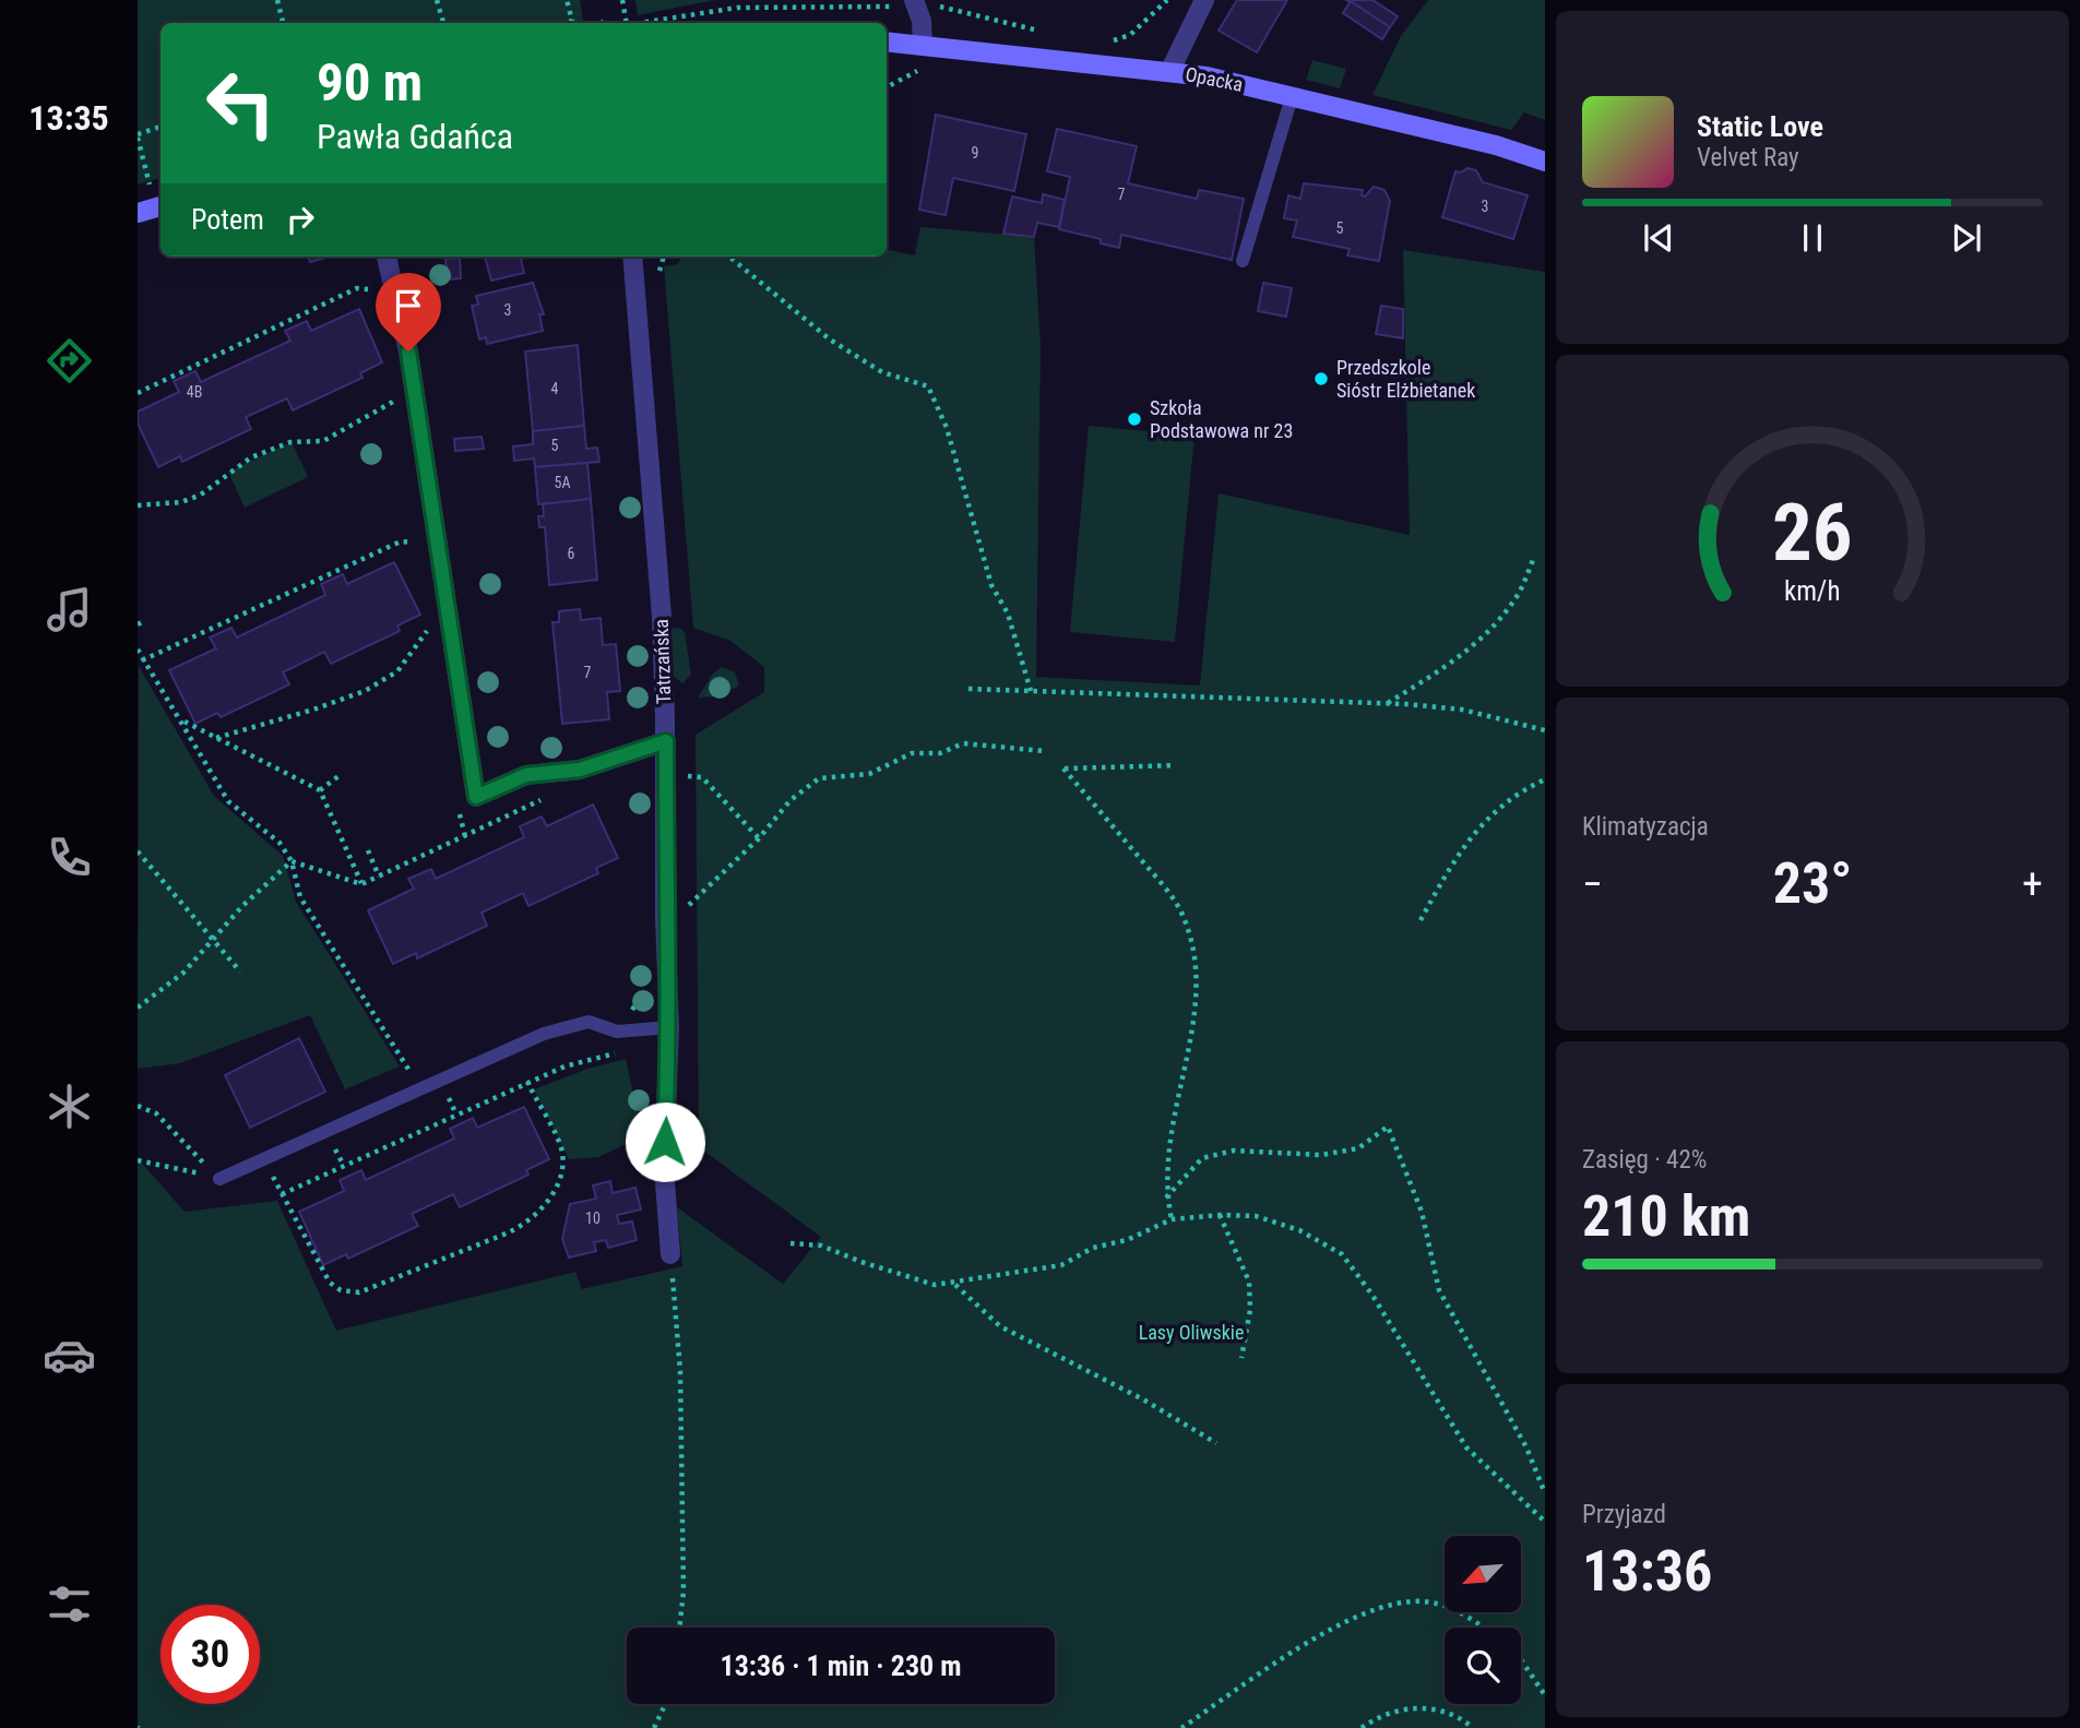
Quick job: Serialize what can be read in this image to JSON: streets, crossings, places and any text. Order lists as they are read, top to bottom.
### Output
{
  "streets": {
    "street": ["Opacka", "Tatrzańska"]
  },
  "parks": ["Lasy Oliwskie"],
  "places": ["Przedszkole Sióstr Elżbietanek", "Szkoła Podstawowa nr 23"],
  "house_numbers": [
    "9",
    "7",
    "3",
    "5",
    "3",
    "4",
    "4B",
    "5",
    "5A",
    "6",
    "7",
    "10"
  ],
  "north": "bottom left",
  "page": {
    "tabs": "13:35",
    "turn": ["90 m", "Pawła Gdańca"],
    "song": ["Static Love", "Velvet Ray"],
    "then": "Potem",
    "tile": [
      "Klimatyzacja",
      ["Zasięg · 42%", "210 km"],
      ["Przyjazd", "13:36"]
    ],
    "heat": ["−", "23°", "+"],
    "limit": "30",
    "trip": "13:36 · 1 min · 230 m",
    "gauge": ["26", "km/h"]
  }
}
